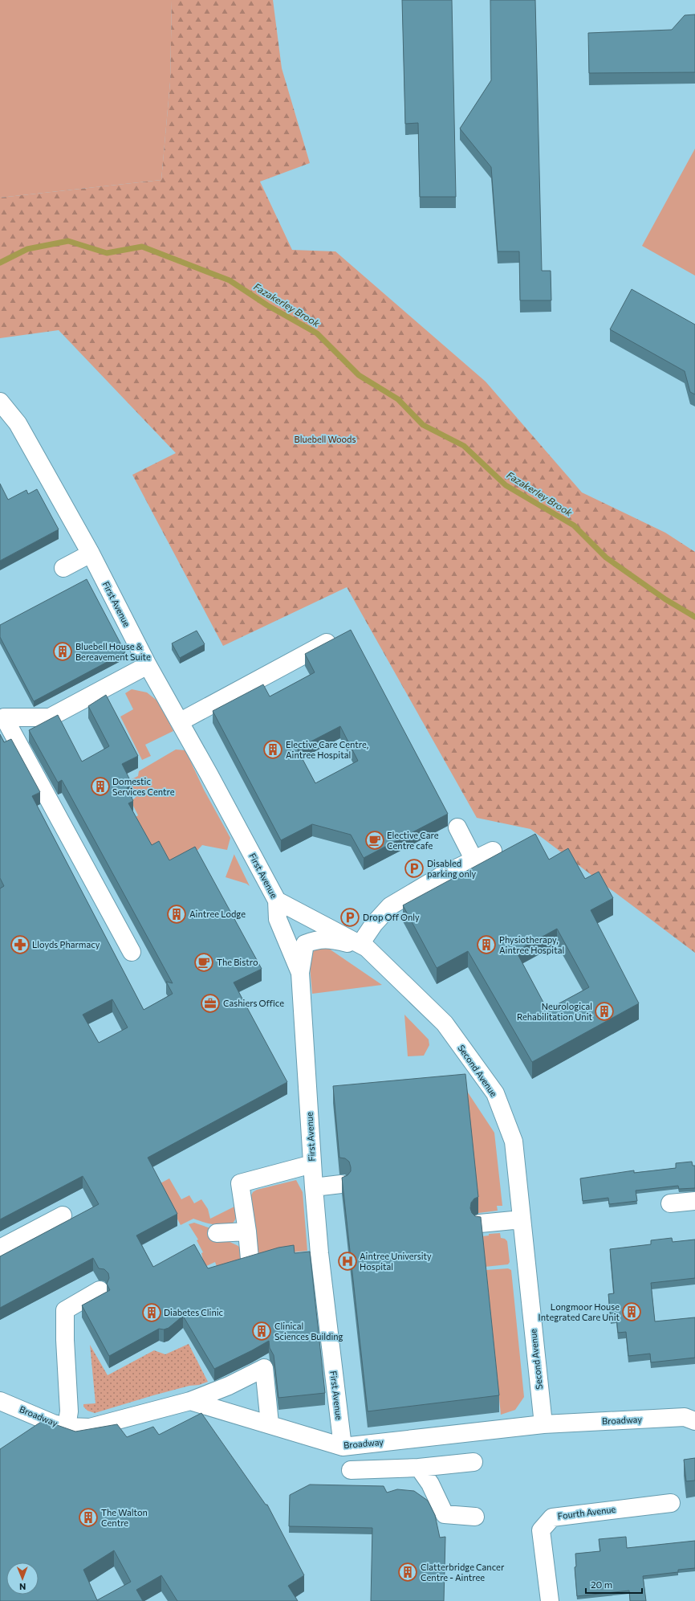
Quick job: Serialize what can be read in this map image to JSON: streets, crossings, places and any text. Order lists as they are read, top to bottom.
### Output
{
  "streets": {
    "lane": [
      "First Avenue",
      "Second Avenue",
      "Broadway",
      "Fourth Avenue"
    ]
  },
  "crossings": [
    ["First Avenue", "Second Avenue"],
    ["First Avenue", "Broadway"],
    ["Second Avenue", "Broadway"]
  ],
  "water": ["Fazakerley Brook"],
  "parks": ["Bluebell Woods"],
  "places": {
    "building": [
      "Bluebell House & Bereavement Suite",
      "Elective Care Centre, Aintree Hospital",
      "Domestic Services Centre",
      "Aintree Lodge",
      "Physiotherapy, Aintree Hospital",
      "Neurological Rehabilitation Unit",
      "Longmoor House Integrated Care Unit",
      "Diabetes Clinic",
      "Clinical Sciences Building",
      "The Walton Centre",
      "Clatterbridge Cancer Centre - Aintree"
    ],
    "cafe": ["Elective Care Centre cafe", "The Bistro"],
    "parking": ["Disabled parking only", "Drop Off Only"],
    "pharmacy": ["Lloyds Pharmacy"],
    "office": ["Cashiers Office"],
    "hospital": ["Aintree University Hospital"]
  },
  "scale_bar": "20 m",
  "north": "bottom"
}
